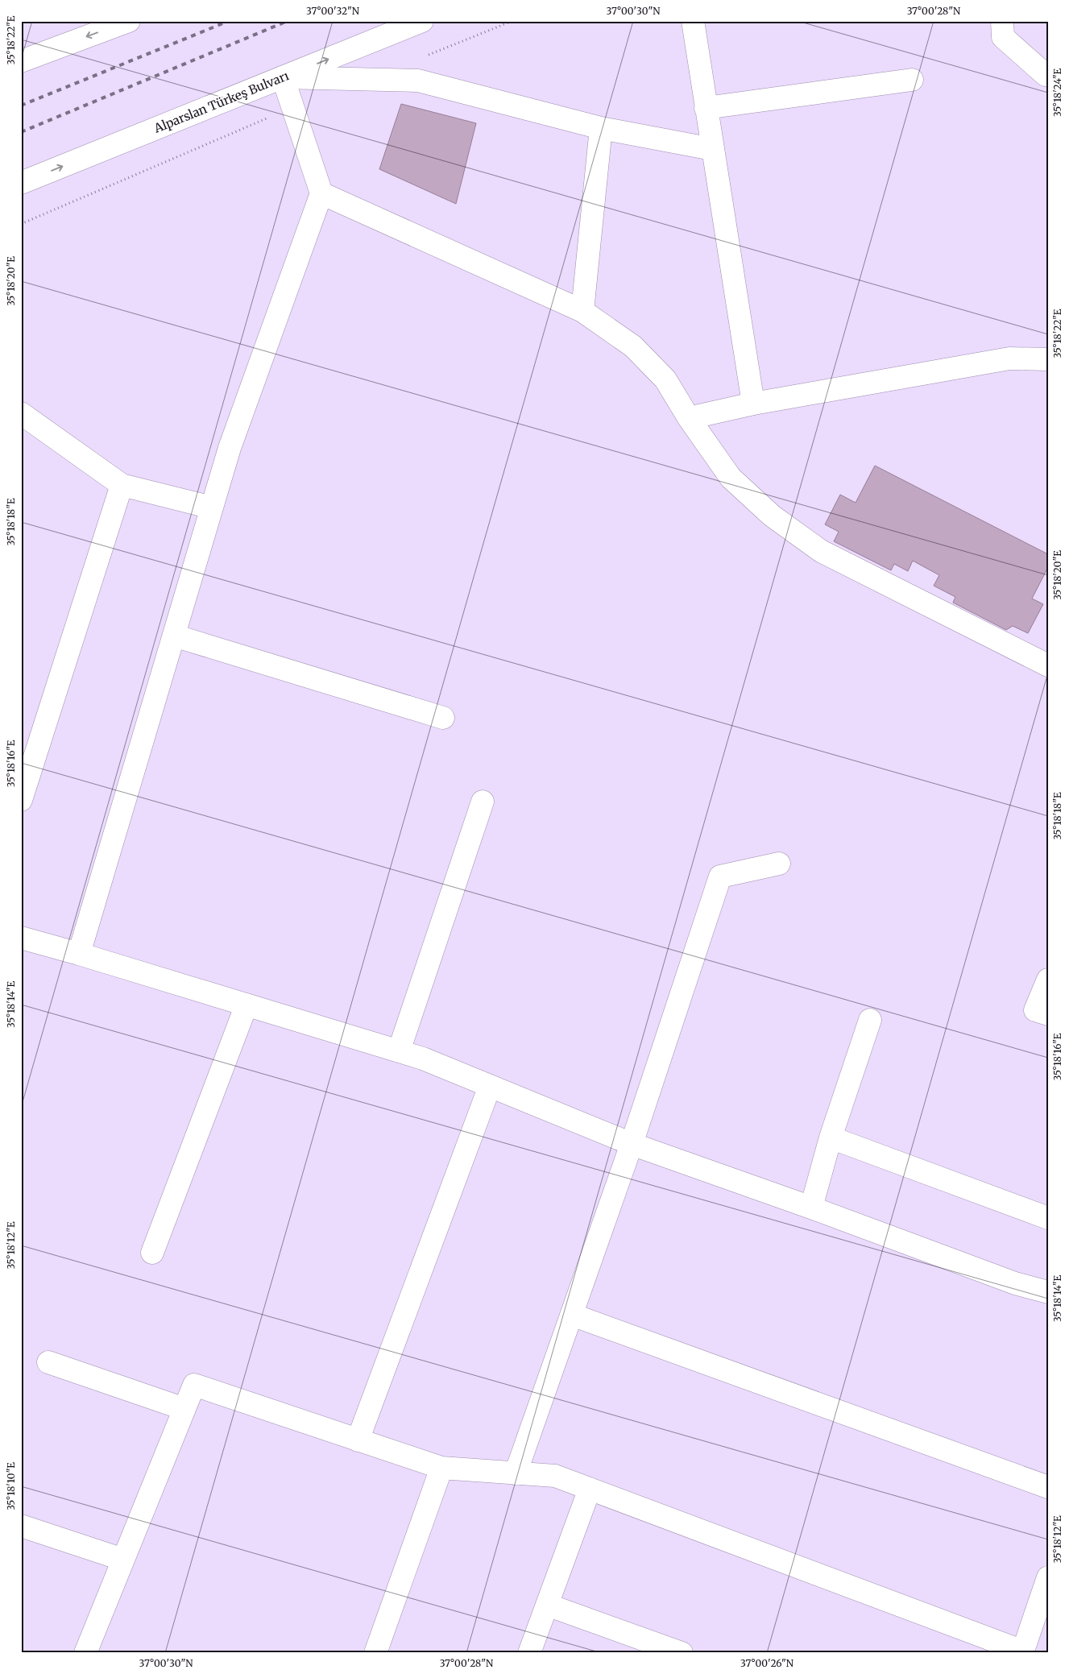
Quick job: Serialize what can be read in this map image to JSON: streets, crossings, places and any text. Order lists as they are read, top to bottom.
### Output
{
  "streets": {
    "street": ["Alparslan Türkeş Bulvarı"]
  },
  "one_way": ["Alparslan Türkeş Bulvarı"],
  "coordinates": [
    "37°00'32\"N",
    "37°00'30\"N",
    "37°00'28\"N",
    "35°18'22\"E",
    "35°18'24\"E",
    "35°18'20\"E",
    "35°18'18\"E",
    "35°18'16\"E",
    "35°18'14\"E",
    "35°18'12\"E",
    "35°18'10\"E",
    "37°00'26\"N"
  ]
}
